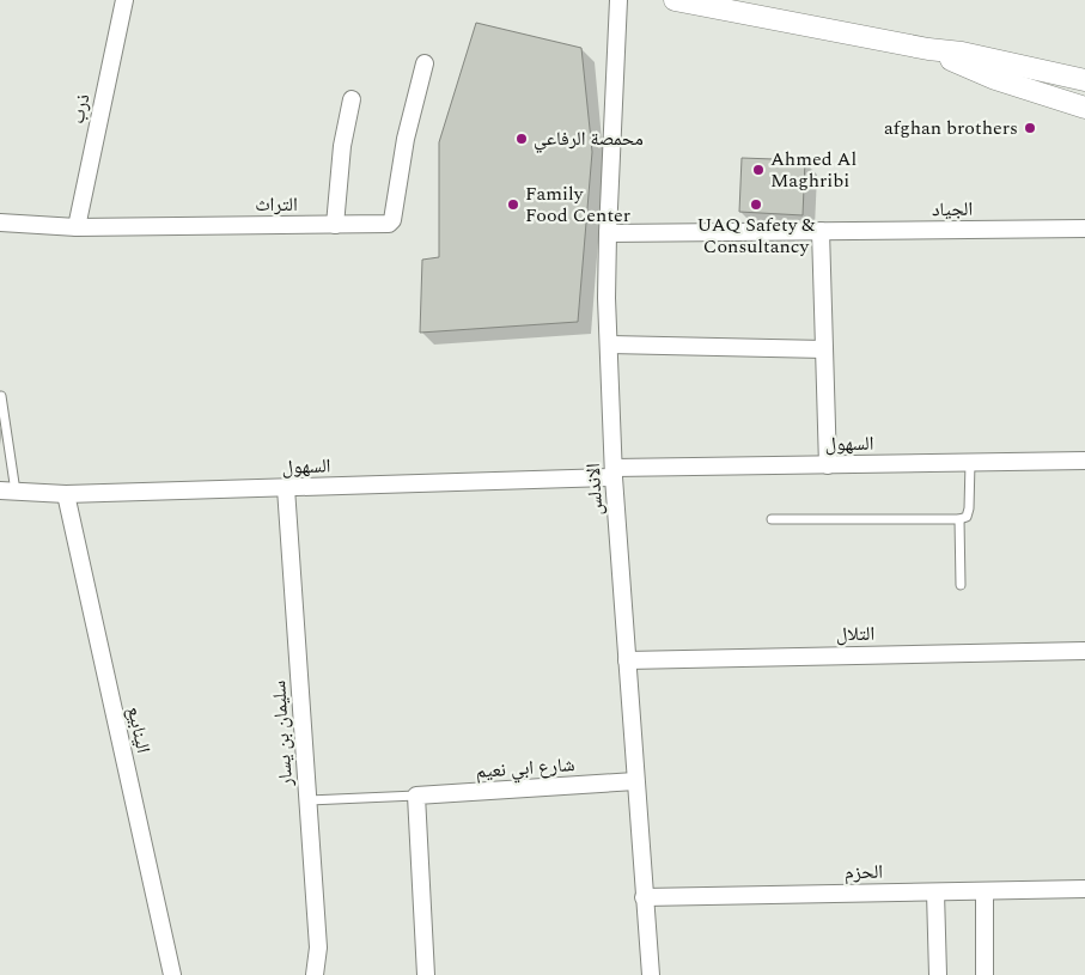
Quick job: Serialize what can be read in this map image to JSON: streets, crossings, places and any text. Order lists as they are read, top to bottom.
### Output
{
  "streets": {
    "street": [
      "ذرب",
      "التراث",
      "الجياد",
      "السهول",
      "الاندلس",
      "التلال",
      "الينابيع",
      "سليمان بن يسار",
      "شارع ابي نعيم",
      "الحزم"
    ]
  },
  "crossings": [
    ["ذرب", "التراث"],
    ["الجياد", "الاندلس"],
    ["السهول", "الاندلس"],
    ["السهول", "الينابيع"],
    ["السهول", "سليمان بن يسار"],
    ["الاندلس", "التلال"],
    ["الاندلس", "شارع ابي نعيم"],
    ["الاندلس", "الحزم"],
    ["سليمان بن يسار", "شارع ابي نعيم"]
  ],
  "places": [
    "afghan brothers",
    "محمصة الرفاعي",
    "Ahmed Al Maghribi",
    "Family Food Center",
    "UAQ Safety & Consultancy"
  ]
}
